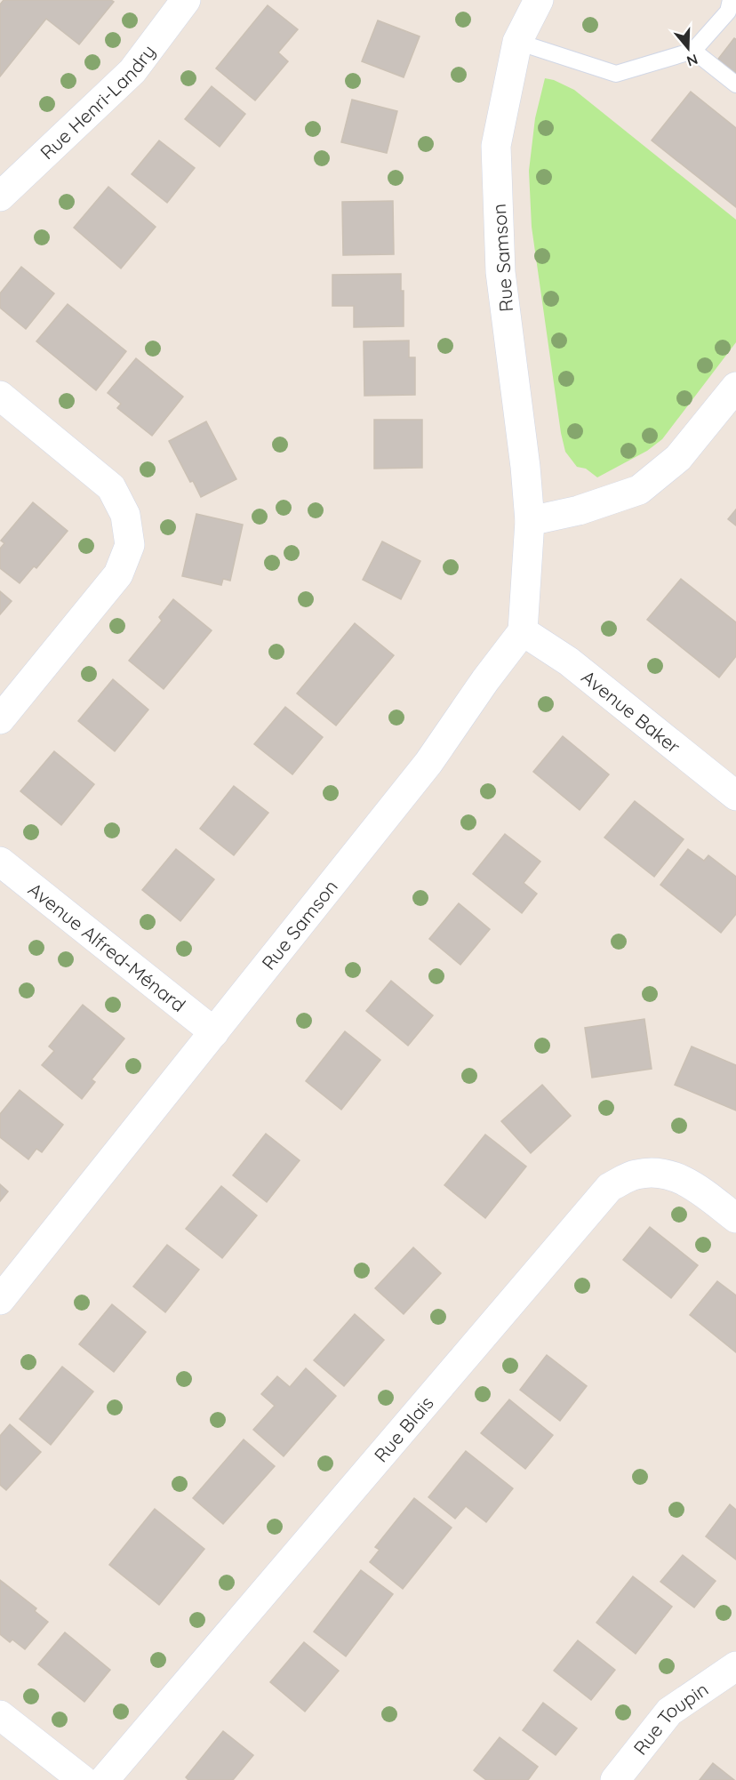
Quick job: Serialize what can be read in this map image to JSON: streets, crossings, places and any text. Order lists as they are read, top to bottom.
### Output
{
  "streets": {
    "street": [
      "Rue Henri-Landry",
      "Rue Samson",
      "Avenue Baker",
      "Avenue Alfred-Ménard",
      "Rue Blais",
      "Rue Toupin"
    ]
  },
  "crossings": [
    ["Rue Samson", "Avenue Baker"],
    ["Rue Samson", "Avenue Alfred-Ménard"]
  ],
  "north": "bottom"
}
